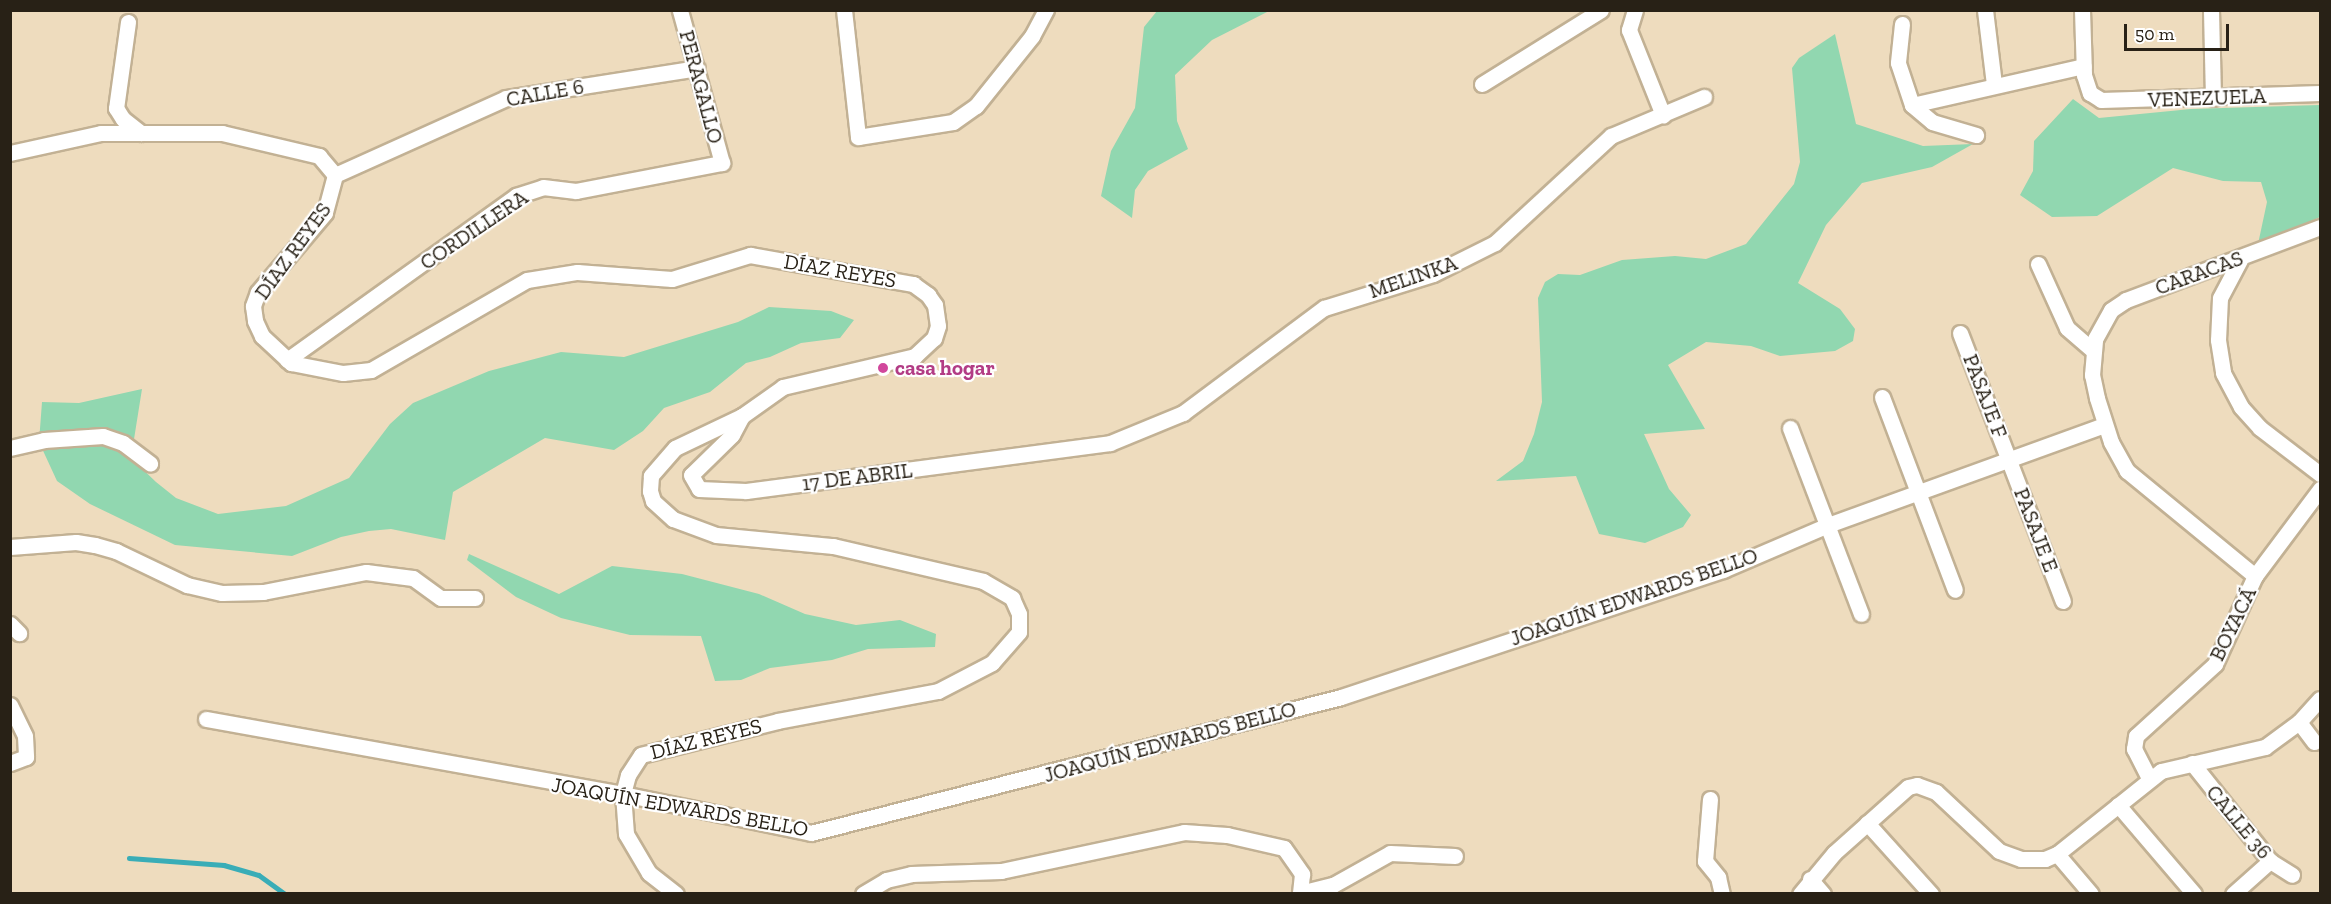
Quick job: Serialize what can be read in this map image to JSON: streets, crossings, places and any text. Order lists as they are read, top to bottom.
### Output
{
  "streets": {
    "street": [
      "PERAGALLO",
      "CALLE 6",
      "VENEZUELA",
      "CORDILLERA",
      "DÍAZ REYES",
      "CARACAS",
      "MELINKA",
      "PASAJE F",
      "17 DE ABRIL",
      "PASAJE E",
      "JOAQUÍN EDWARDS BELLO",
      "BOYACÁ",
      "CALLE 36"
    ]
  },
  "crossings": [
    ["PERAGALLO", "CALLE 6"],
    ["PERAGALLO", "CORDILLERA"],
    ["CALLE 6", "DÍAZ REYES"],
    ["CORDILLERA", "DÍAZ REYES"],
    ["DÍAZ REYES", "17 DE ABRIL"],
    ["DÍAZ REYES", "JOAQUÍN EDWARDS BELLO"],
    ["MELINKA", "17 DE ABRIL"],
    ["PASAJE F", "PASAJE E"],
    ["PASAJE F", "JOAQUÍN EDWARDS BELLO"],
    ["PASAJE E", "JOAQUÍN EDWARDS BELLO"]
  ],
  "places": ["casa hogar"],
  "scale_bar": "50 m"
}
